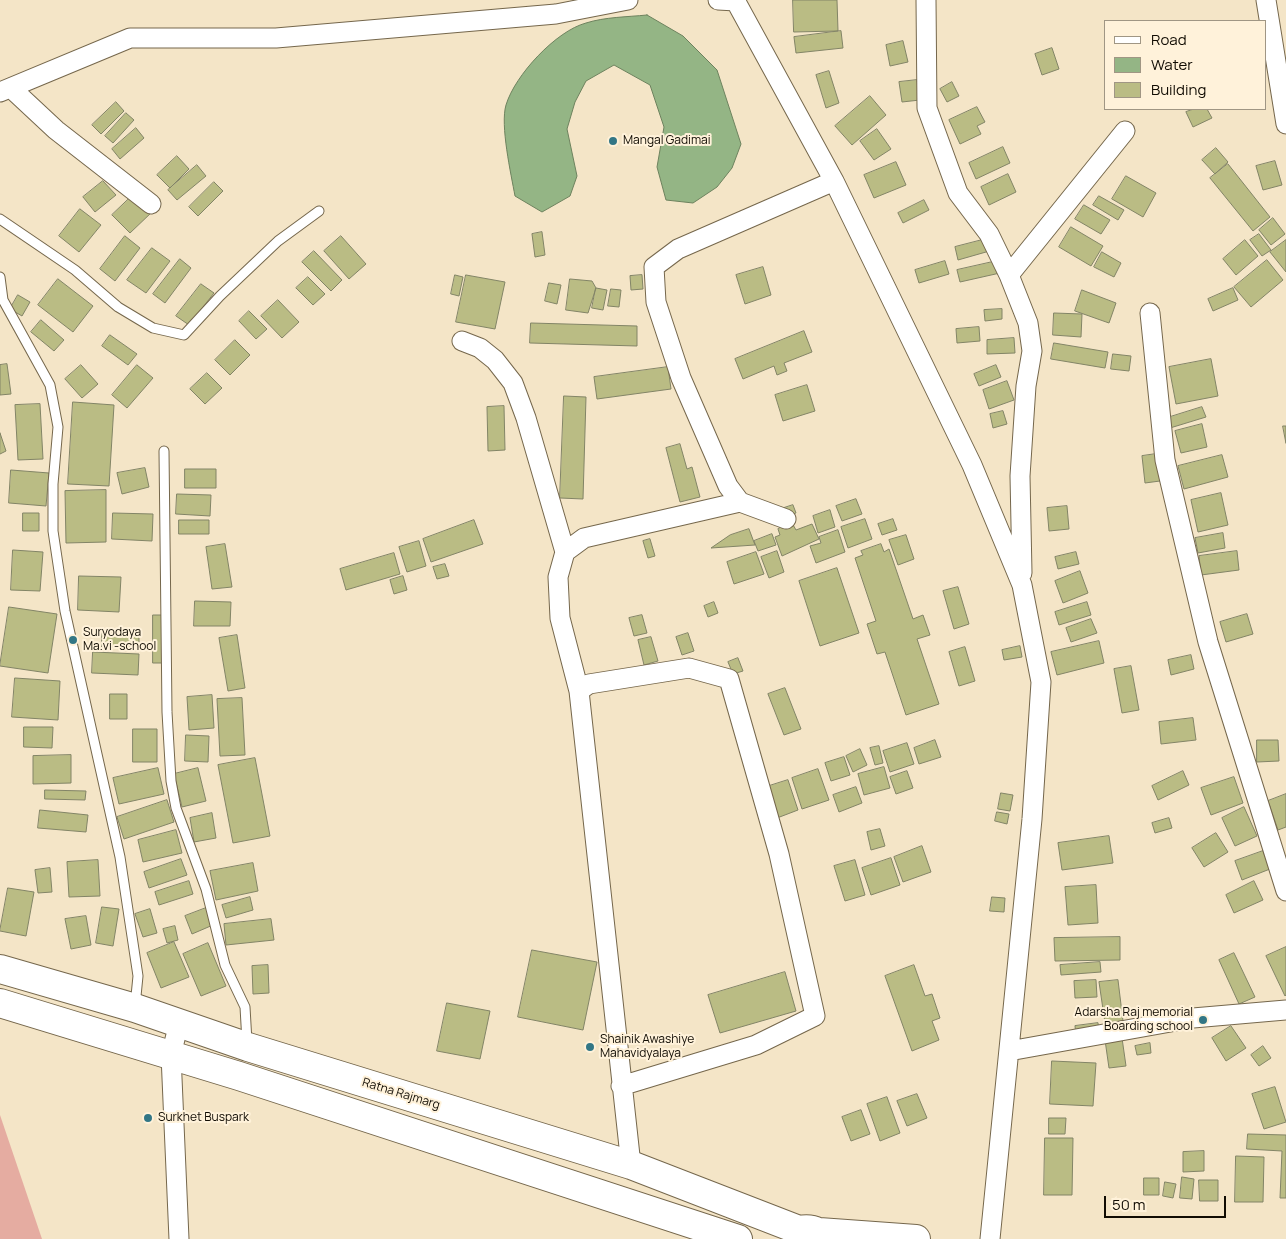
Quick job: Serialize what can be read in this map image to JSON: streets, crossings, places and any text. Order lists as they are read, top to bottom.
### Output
{
  "streets": {
    "main road": ["Ratna Rajmarg"]
  },
  "places": [
    "Mangal Gadimai",
    "Suryodaya Ma.vi -school",
    "Adarsha Raj memorial Boarding school",
    "Shainik Awashiye Mahavidyalaya",
    "Surkhet Buspark"
  ],
  "legend": ["Road", "Water", "Building"],
  "scale_bar": "50 m"
}
